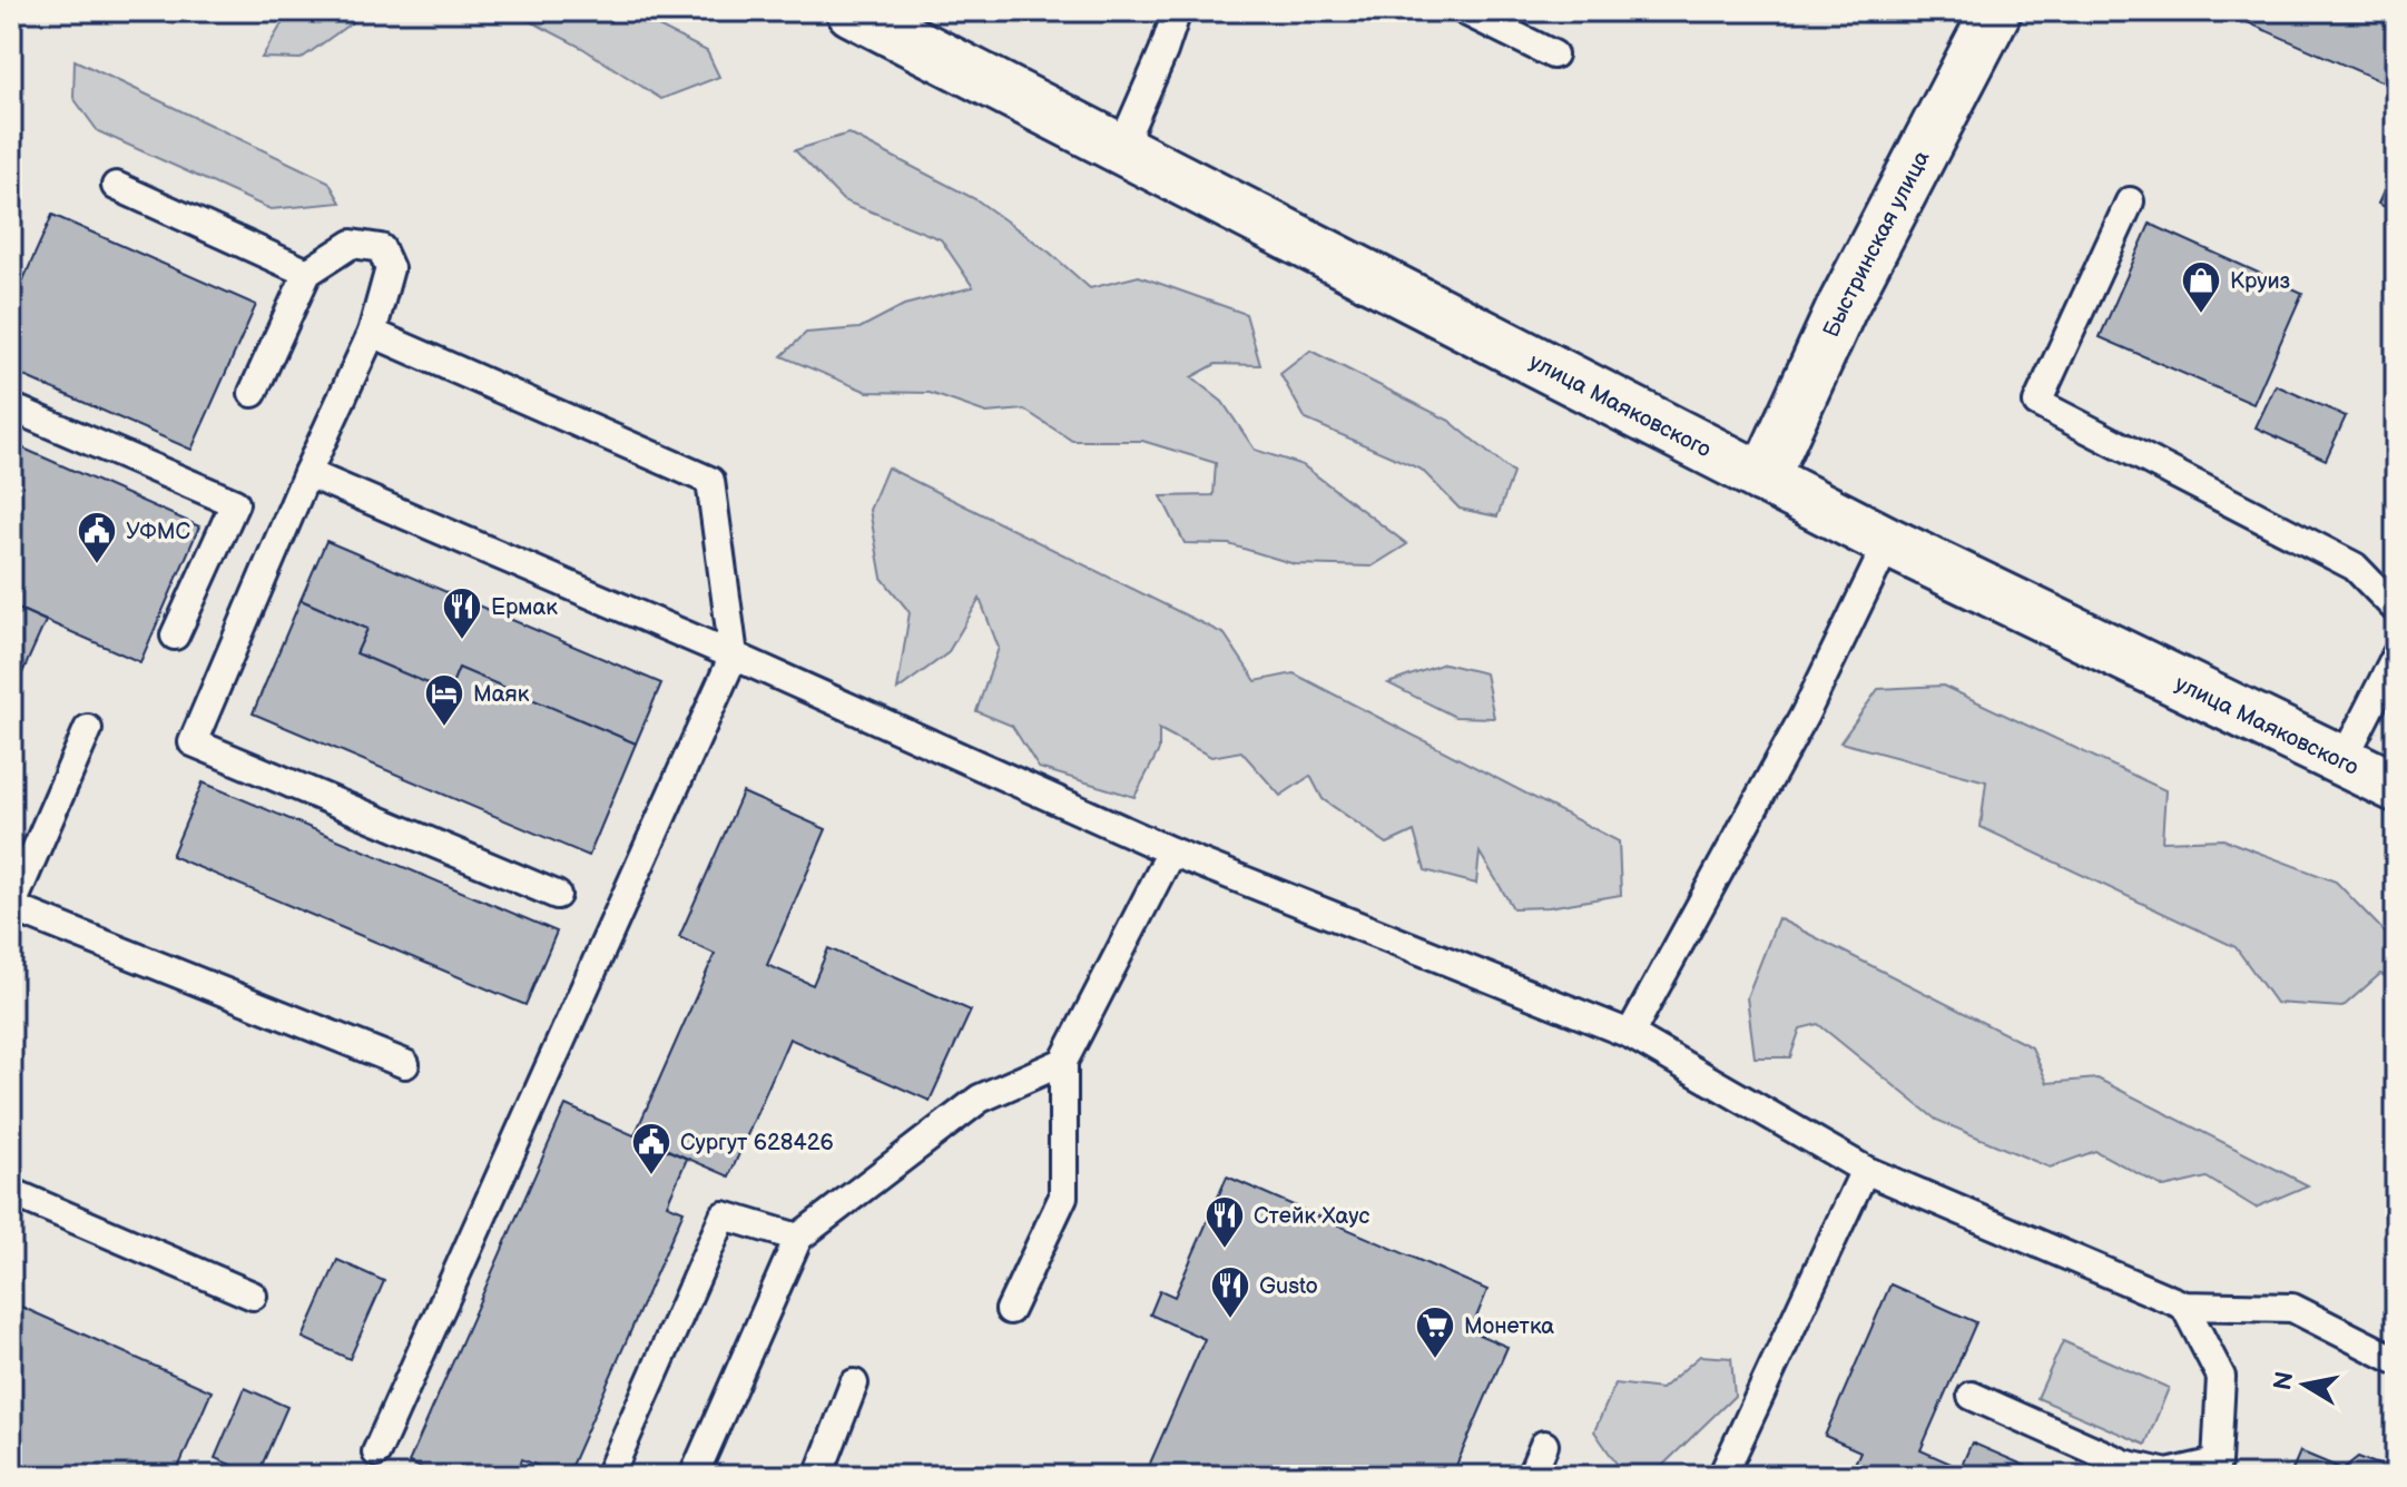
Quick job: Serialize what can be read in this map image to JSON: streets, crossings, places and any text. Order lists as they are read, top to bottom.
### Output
{
  "streets": {
    "main road": ["Быстринская улица", "улица Маяковского"]
  },
  "crossings": [
    ["Быстринская улица", "улица Маяковского"]
  ],
  "places": {
    "shop": ["Круиз"],
    "public building": ["УФМС", "Сургут 628426"],
    "restaurant": ["Ермак", "Стейк Хаус", "Gusto"],
    "hotel": ["Маяк"],
    "supermarket": ["Монетка"]
  },
  "north": "left"
}
